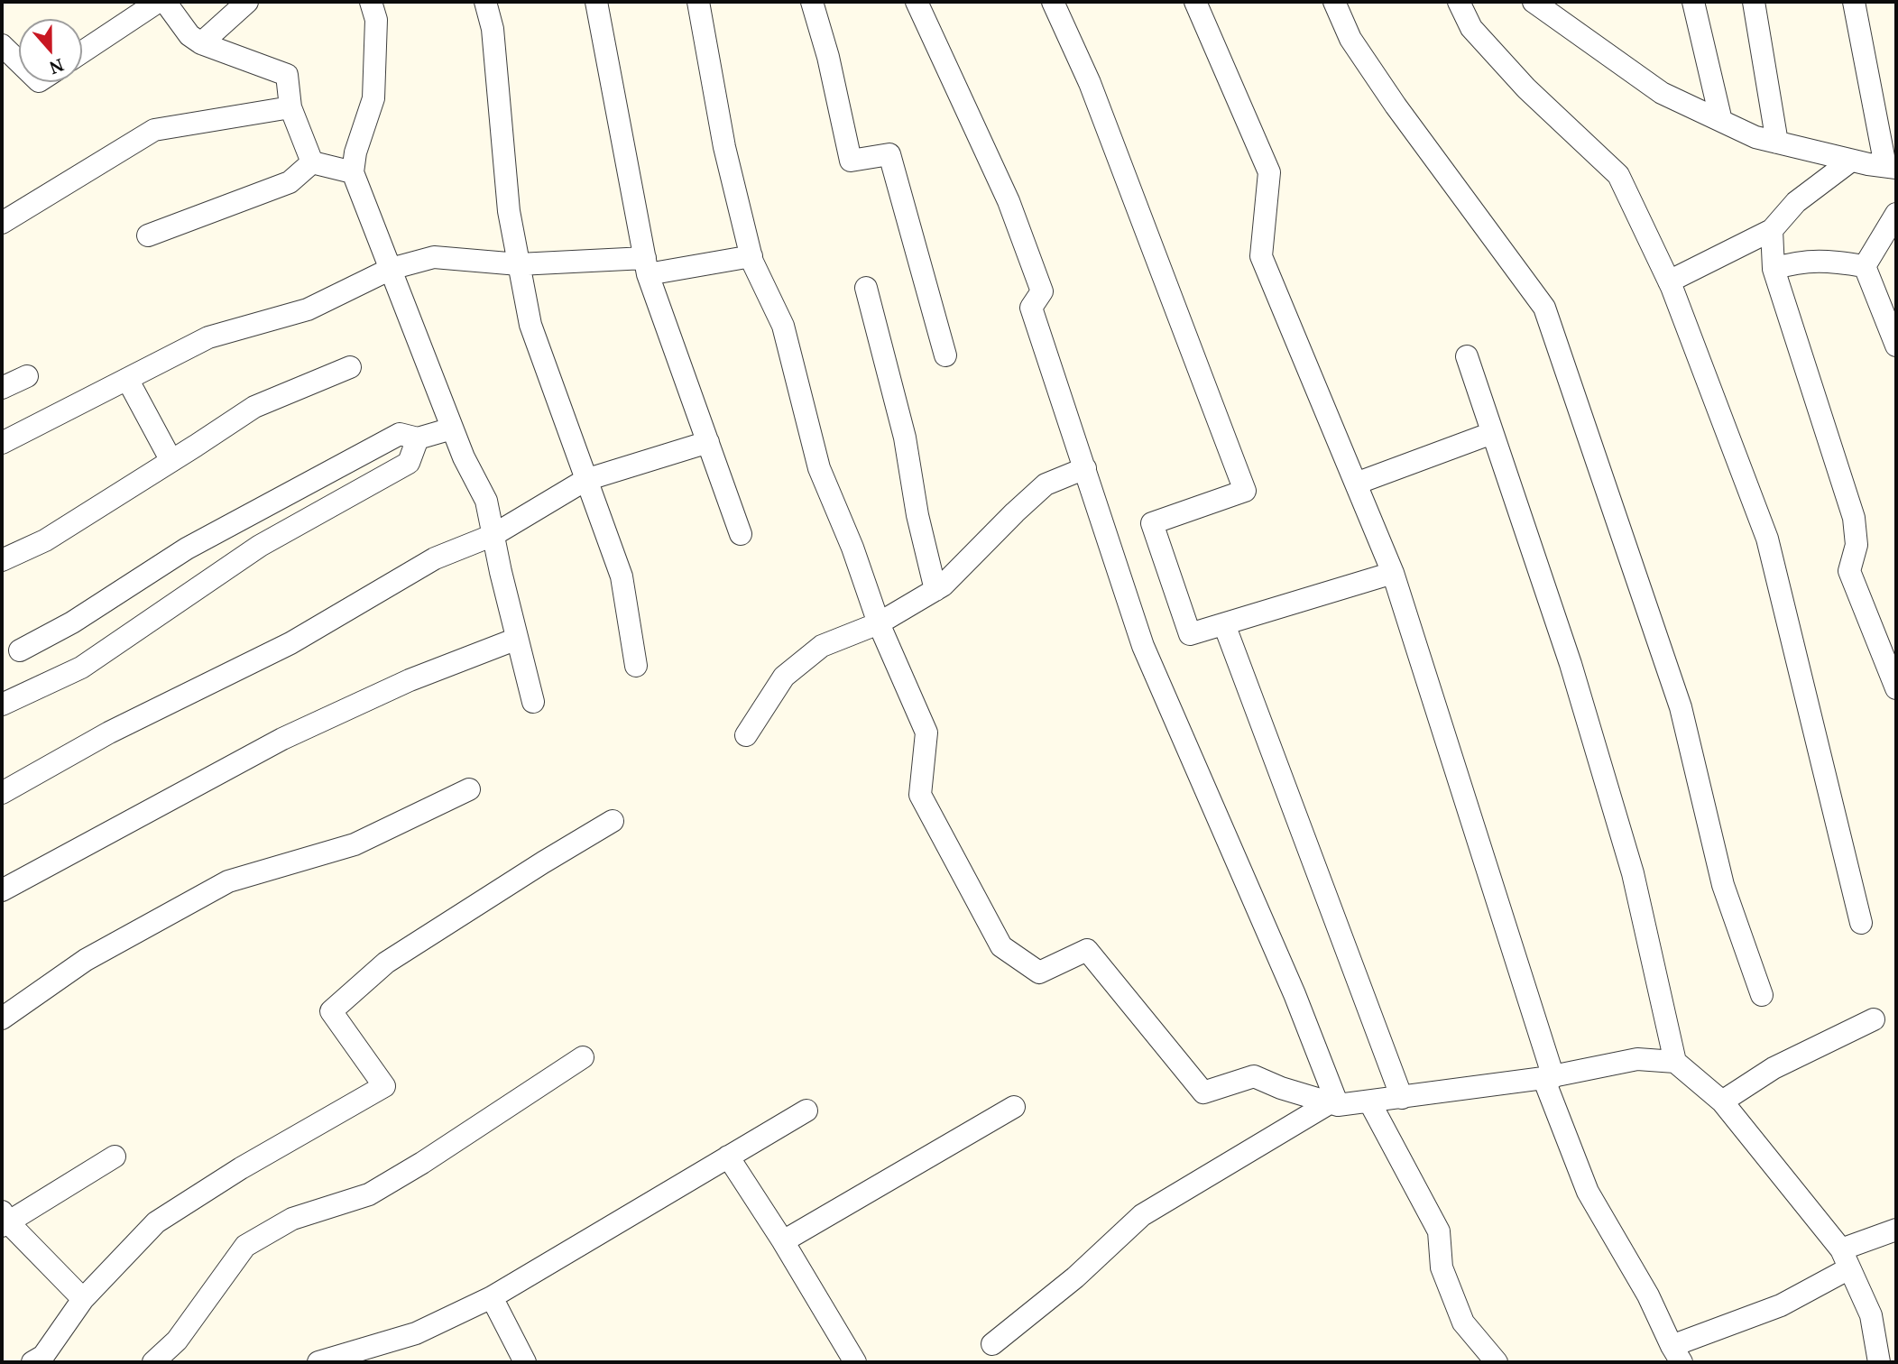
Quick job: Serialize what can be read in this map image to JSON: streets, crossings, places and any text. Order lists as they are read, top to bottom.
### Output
{
  "north": "bottom"
}
